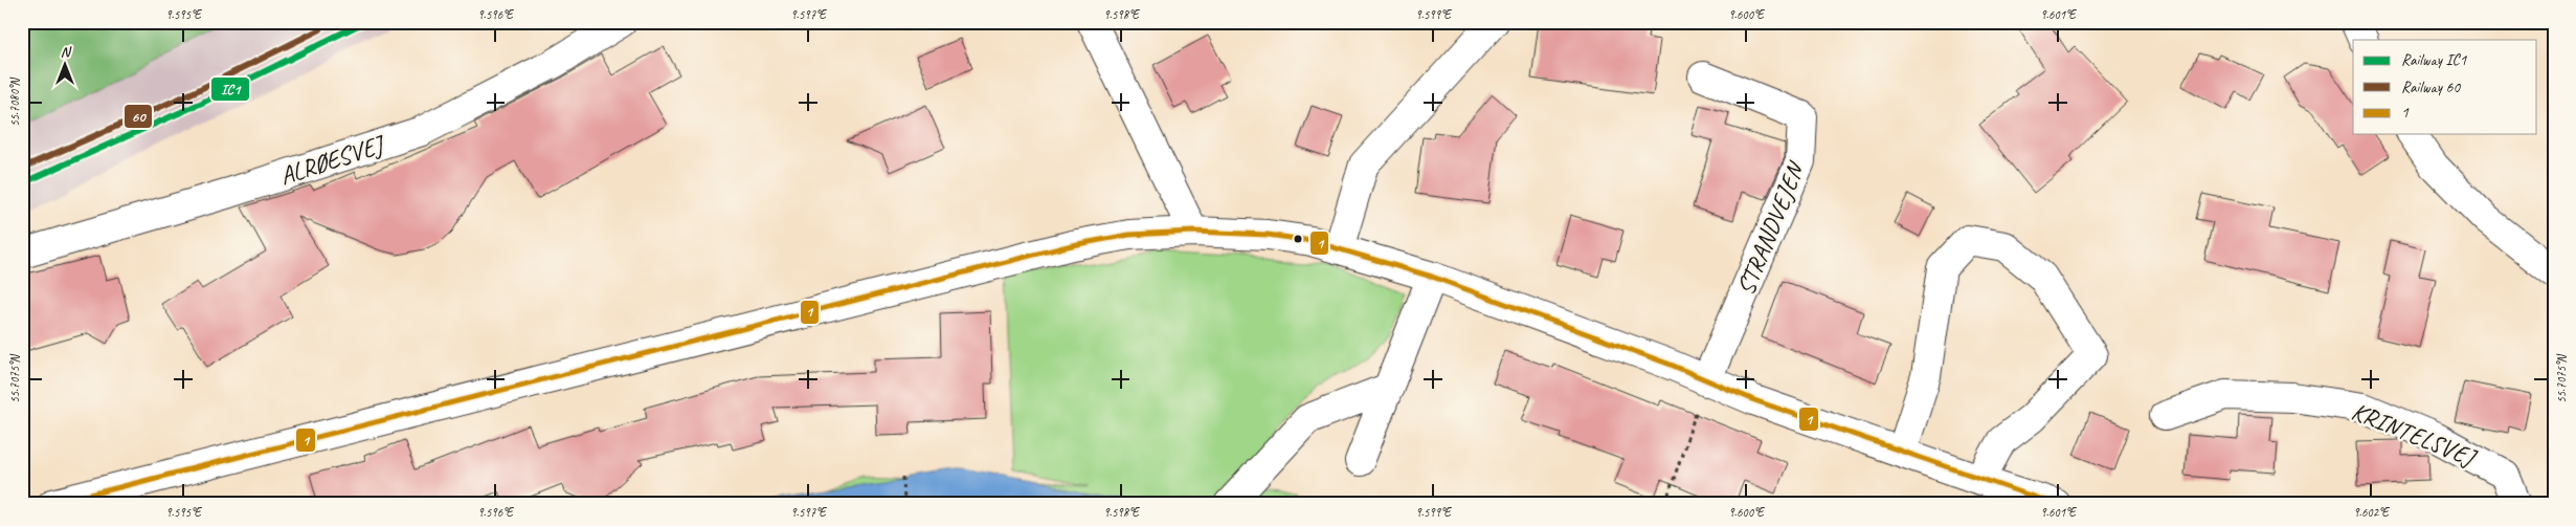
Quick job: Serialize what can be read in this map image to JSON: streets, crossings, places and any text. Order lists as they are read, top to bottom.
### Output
{
  "streets": {
    "street": ["ALRØESVEJ", "STRANDVEJEN", "KRINTELSVEJ"]
  },
  "lines": ["rail line IC1", "rail line 60", "transit line 1"],
  "legend": ["Railway IC1", "Railway 60", "1"],
  "north": "top",
  "coordinates": [
    "9.595°E",
    "9.596°E",
    "9.597°E",
    "9.598°E",
    "9.599°E",
    "9.600°E",
    "9.601°E",
    "55.7080°N",
    "55.7075°N",
    "9.602°E"
  ]
}
